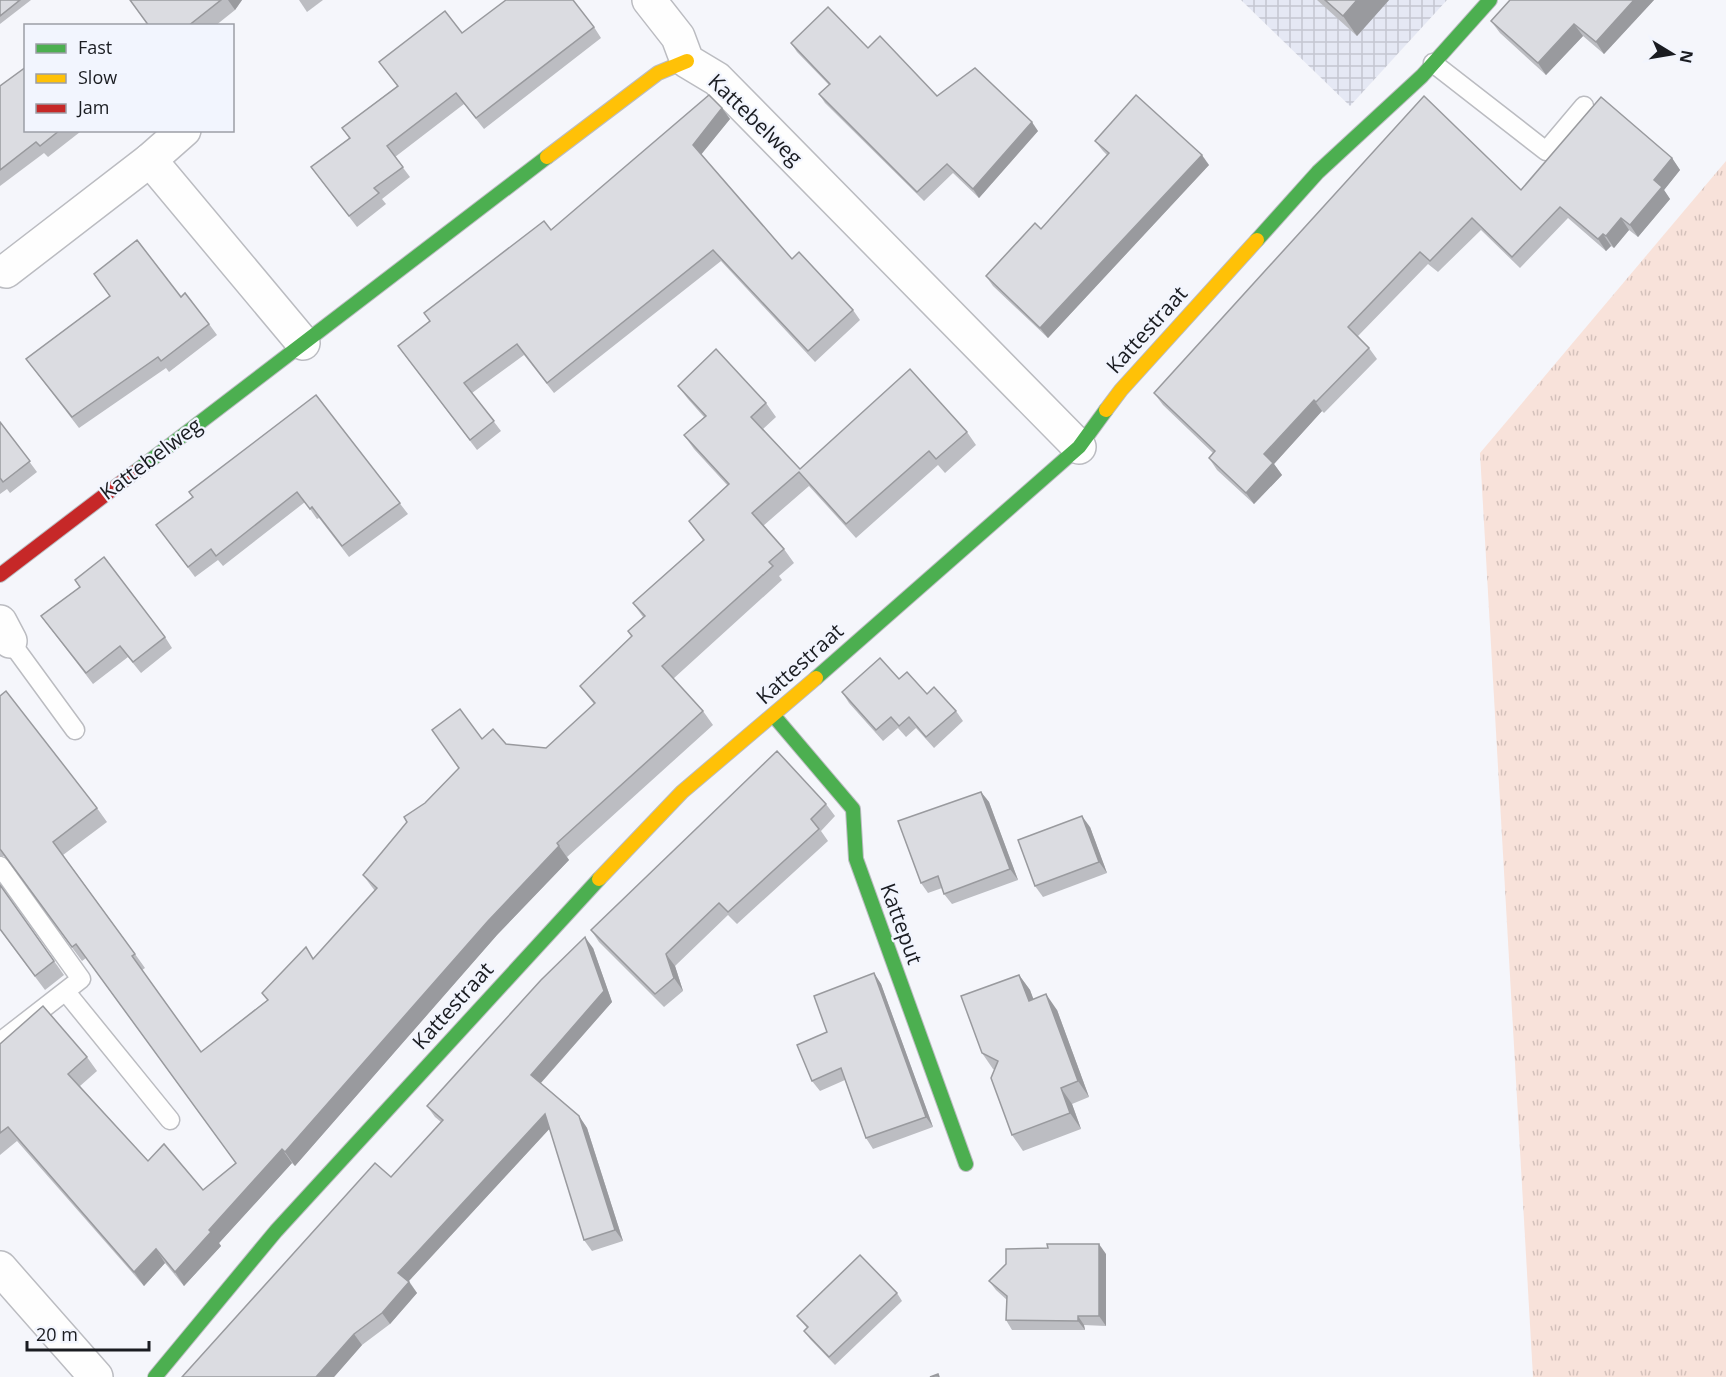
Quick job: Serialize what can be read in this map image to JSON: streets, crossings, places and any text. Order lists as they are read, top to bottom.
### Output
{
  "streets": {
    "street": ["Kattebelweg", "Kattestraat", "Katteput"]
  },
  "crossings": [
    ["Kattebelweg", "Kattestraat"],
    ["Kattestraat", "Katteput"]
  ],
  "legend": ["Fast", "Slow", "Jam"],
  "scale_bar": "20 m",
  "north": "right"
}
